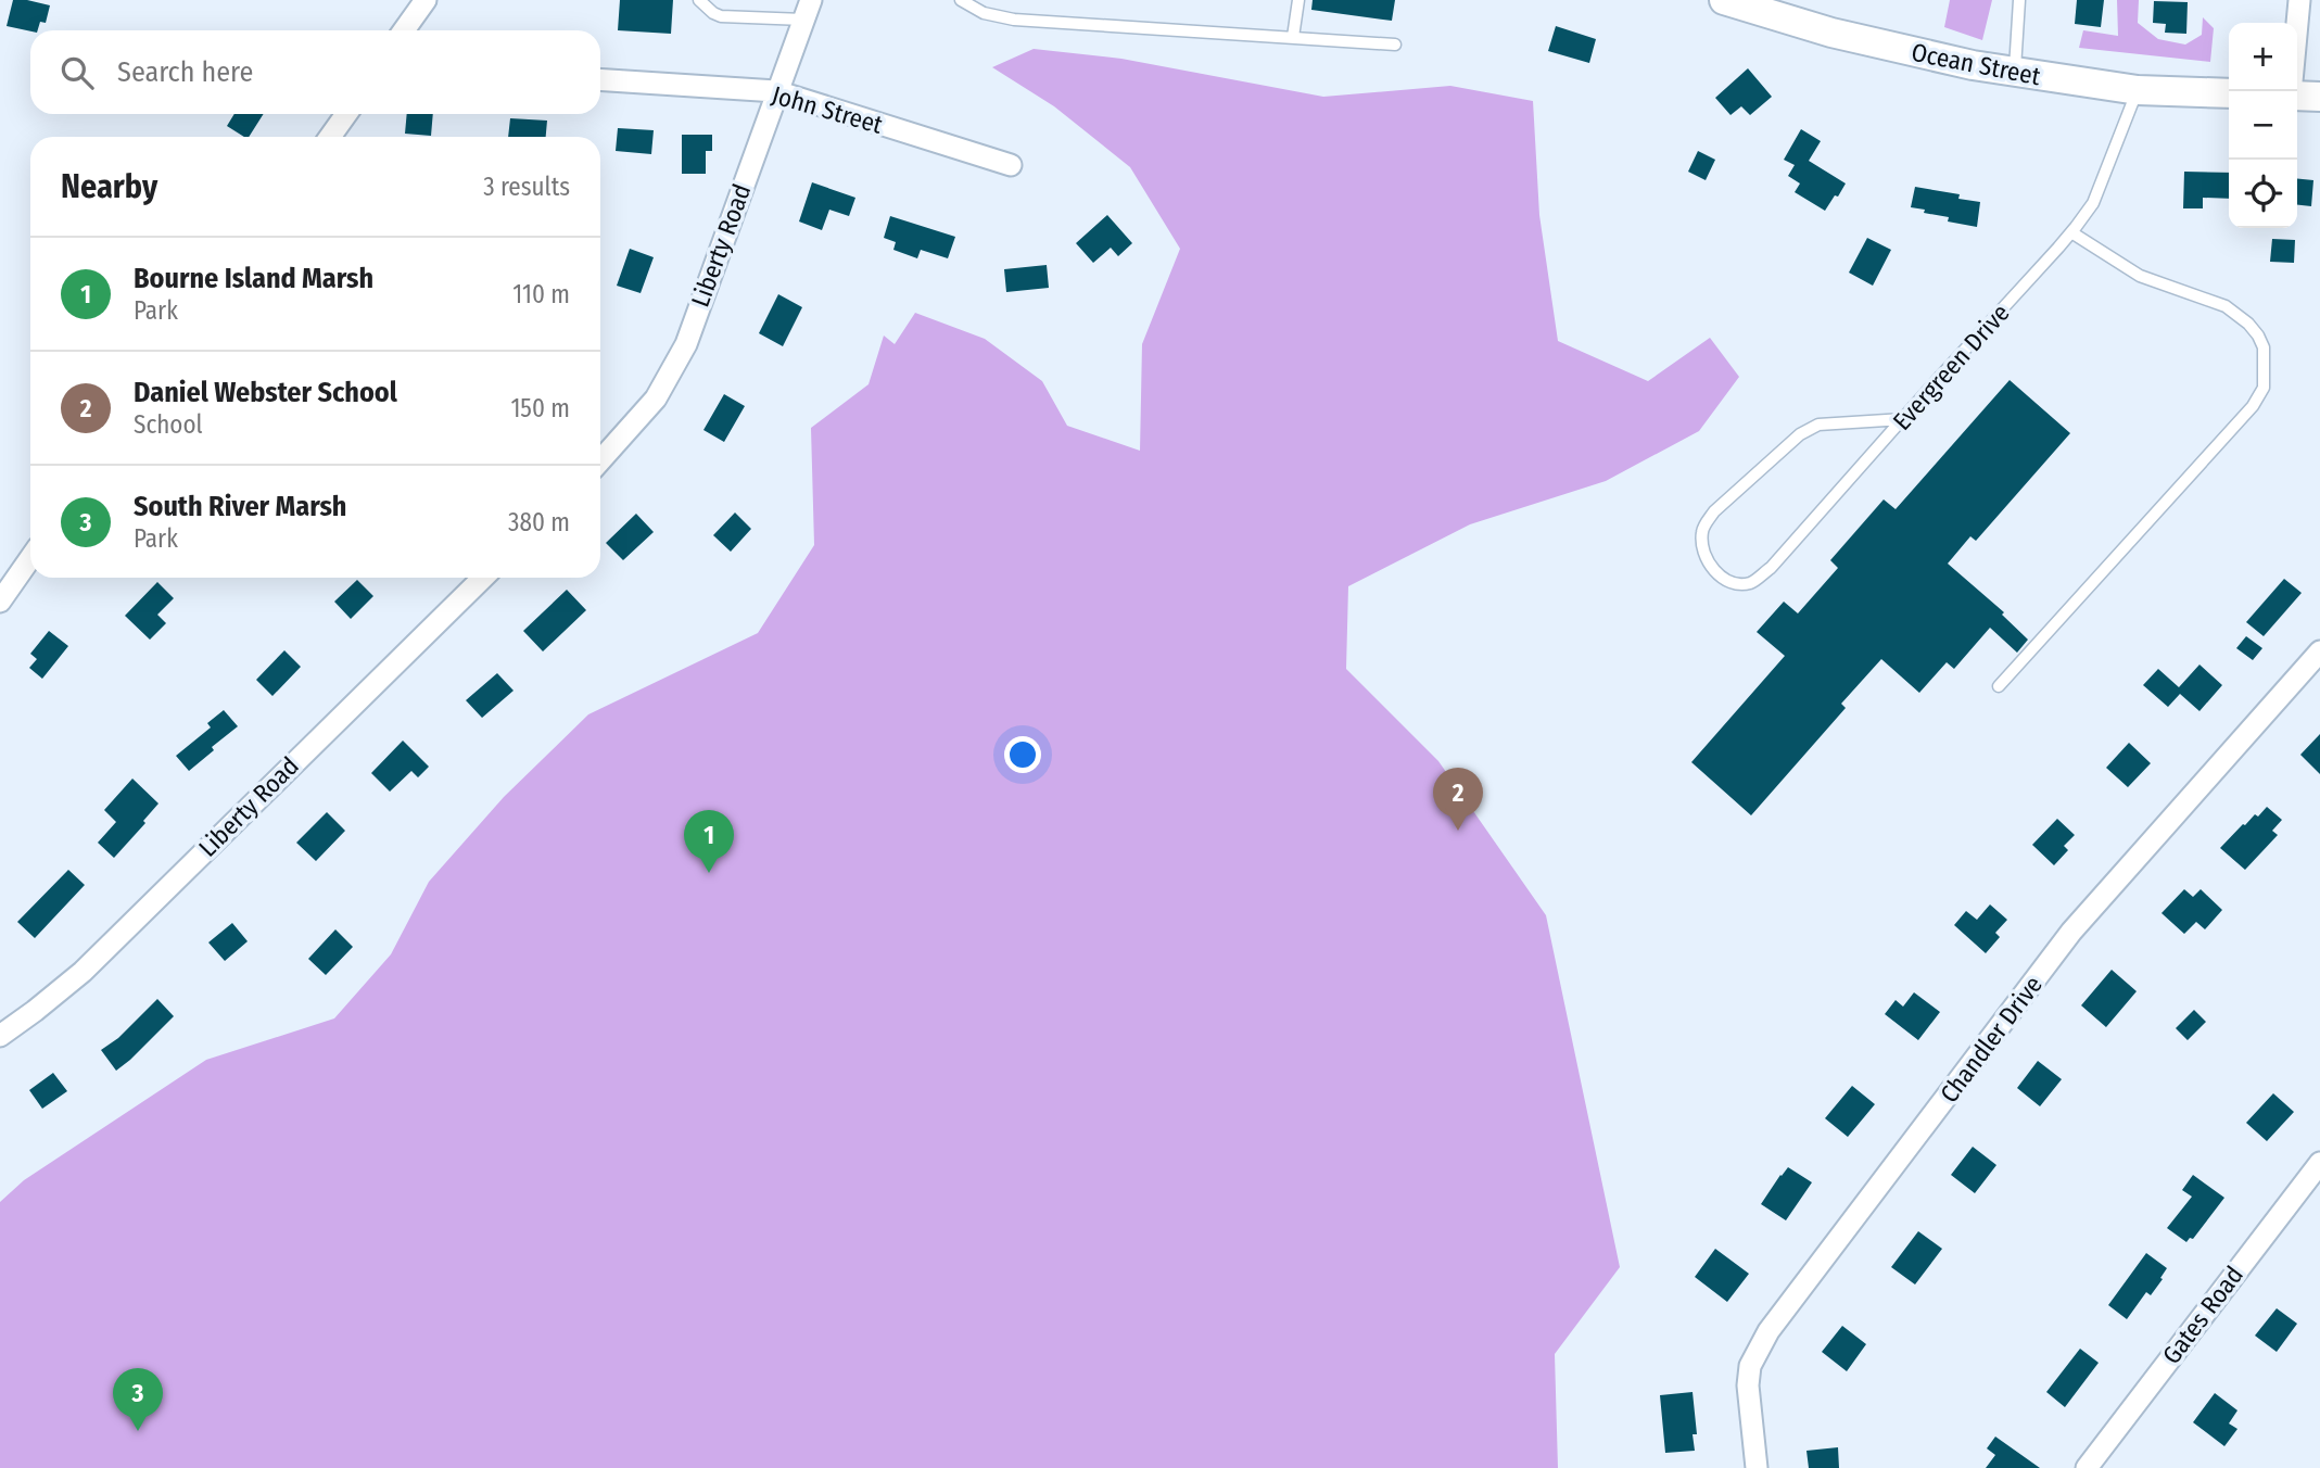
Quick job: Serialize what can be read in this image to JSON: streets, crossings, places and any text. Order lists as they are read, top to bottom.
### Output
{
  "streets": {
    "main road": ["Ocean Street"],
    "street": [
      "John Street",
      "Liberty Road",
      "Chandler Drive",
      "Gates Road"
    ],
    "lane": ["Evergreen Drive"]
  },
  "crossings": [
    ["Ocean Street", "Evergreen Drive"],
    ["John Street", "Liberty Road"]
  ],
  "page": {
    "map_buttons": ["+", "−"],
    "search": "Search here",
    "heading": ["Nearby", "3 results"],
    "list": [
      {
        "mark": "1",
        "name": "Bourne Island Marsh",
        "note": "Park",
        "value": "110 m"
      },
      {
        "mark": "2",
        "name": "Daniel Webster School",
        "note": "School",
        "value": "150 m"
      },
      {
        "mark": "3",
        "name": "South River Marsh",
        "note": "Park",
        "value": "380 m"
      }
    ],
    "pins": ["2", "1", "3"]
  }
}
